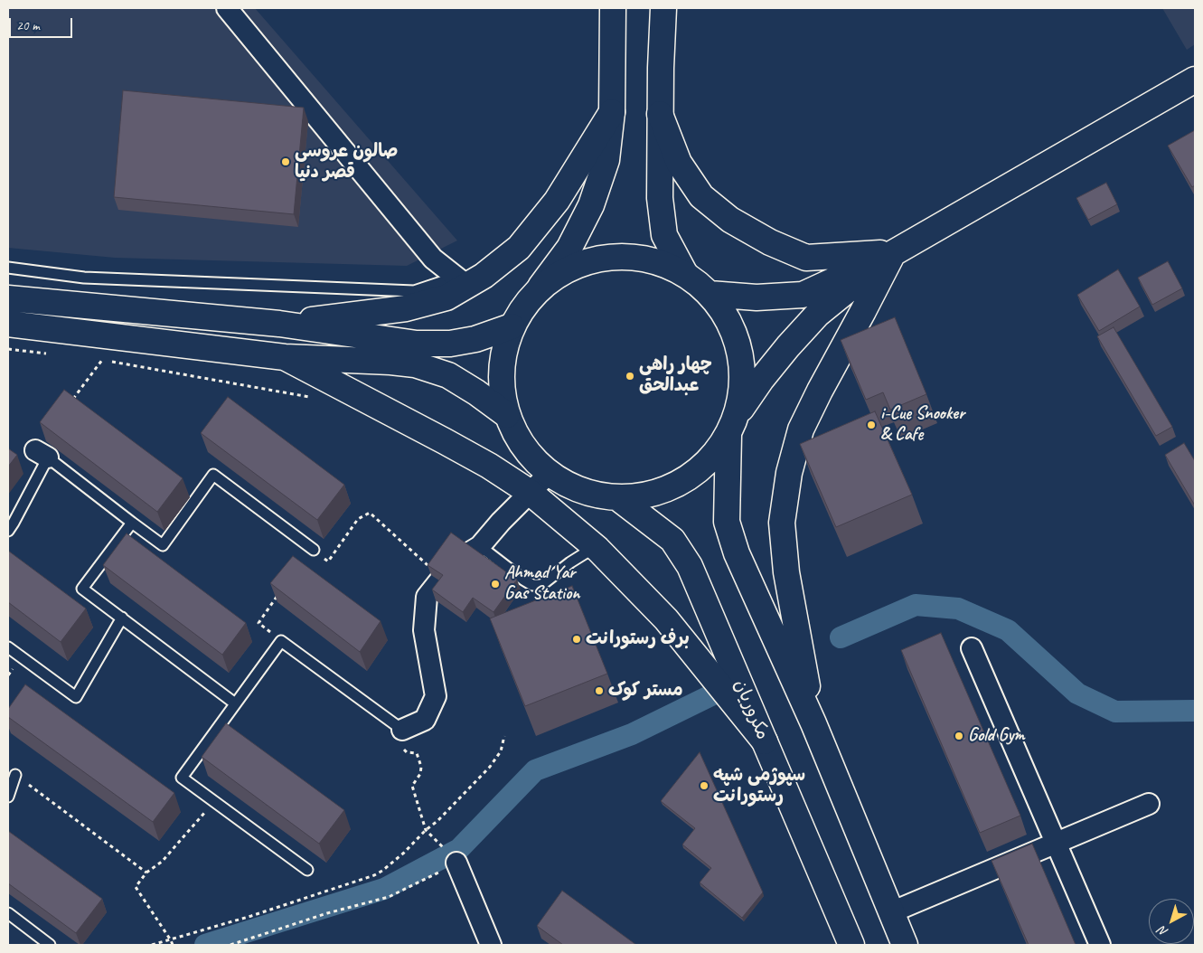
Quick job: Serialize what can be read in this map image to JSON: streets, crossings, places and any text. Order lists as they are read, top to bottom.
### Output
{
  "streets": {
    "main road": ["مکروریان"]
  },
  "places": [
    "صالون عروسی قصر دنیا",
    "چهار راهی عبدالحق",
    "i-Cue Snooker & Cafe",
    "Ahmad Yar Gas Station",
    "برف رستورانت",
    "مستر کوک",
    "Gold Gym",
    "سپوژمی شپه رستورانت"
  ],
  "scale_bar": "20 m",
  "north": "bottom left"
}
